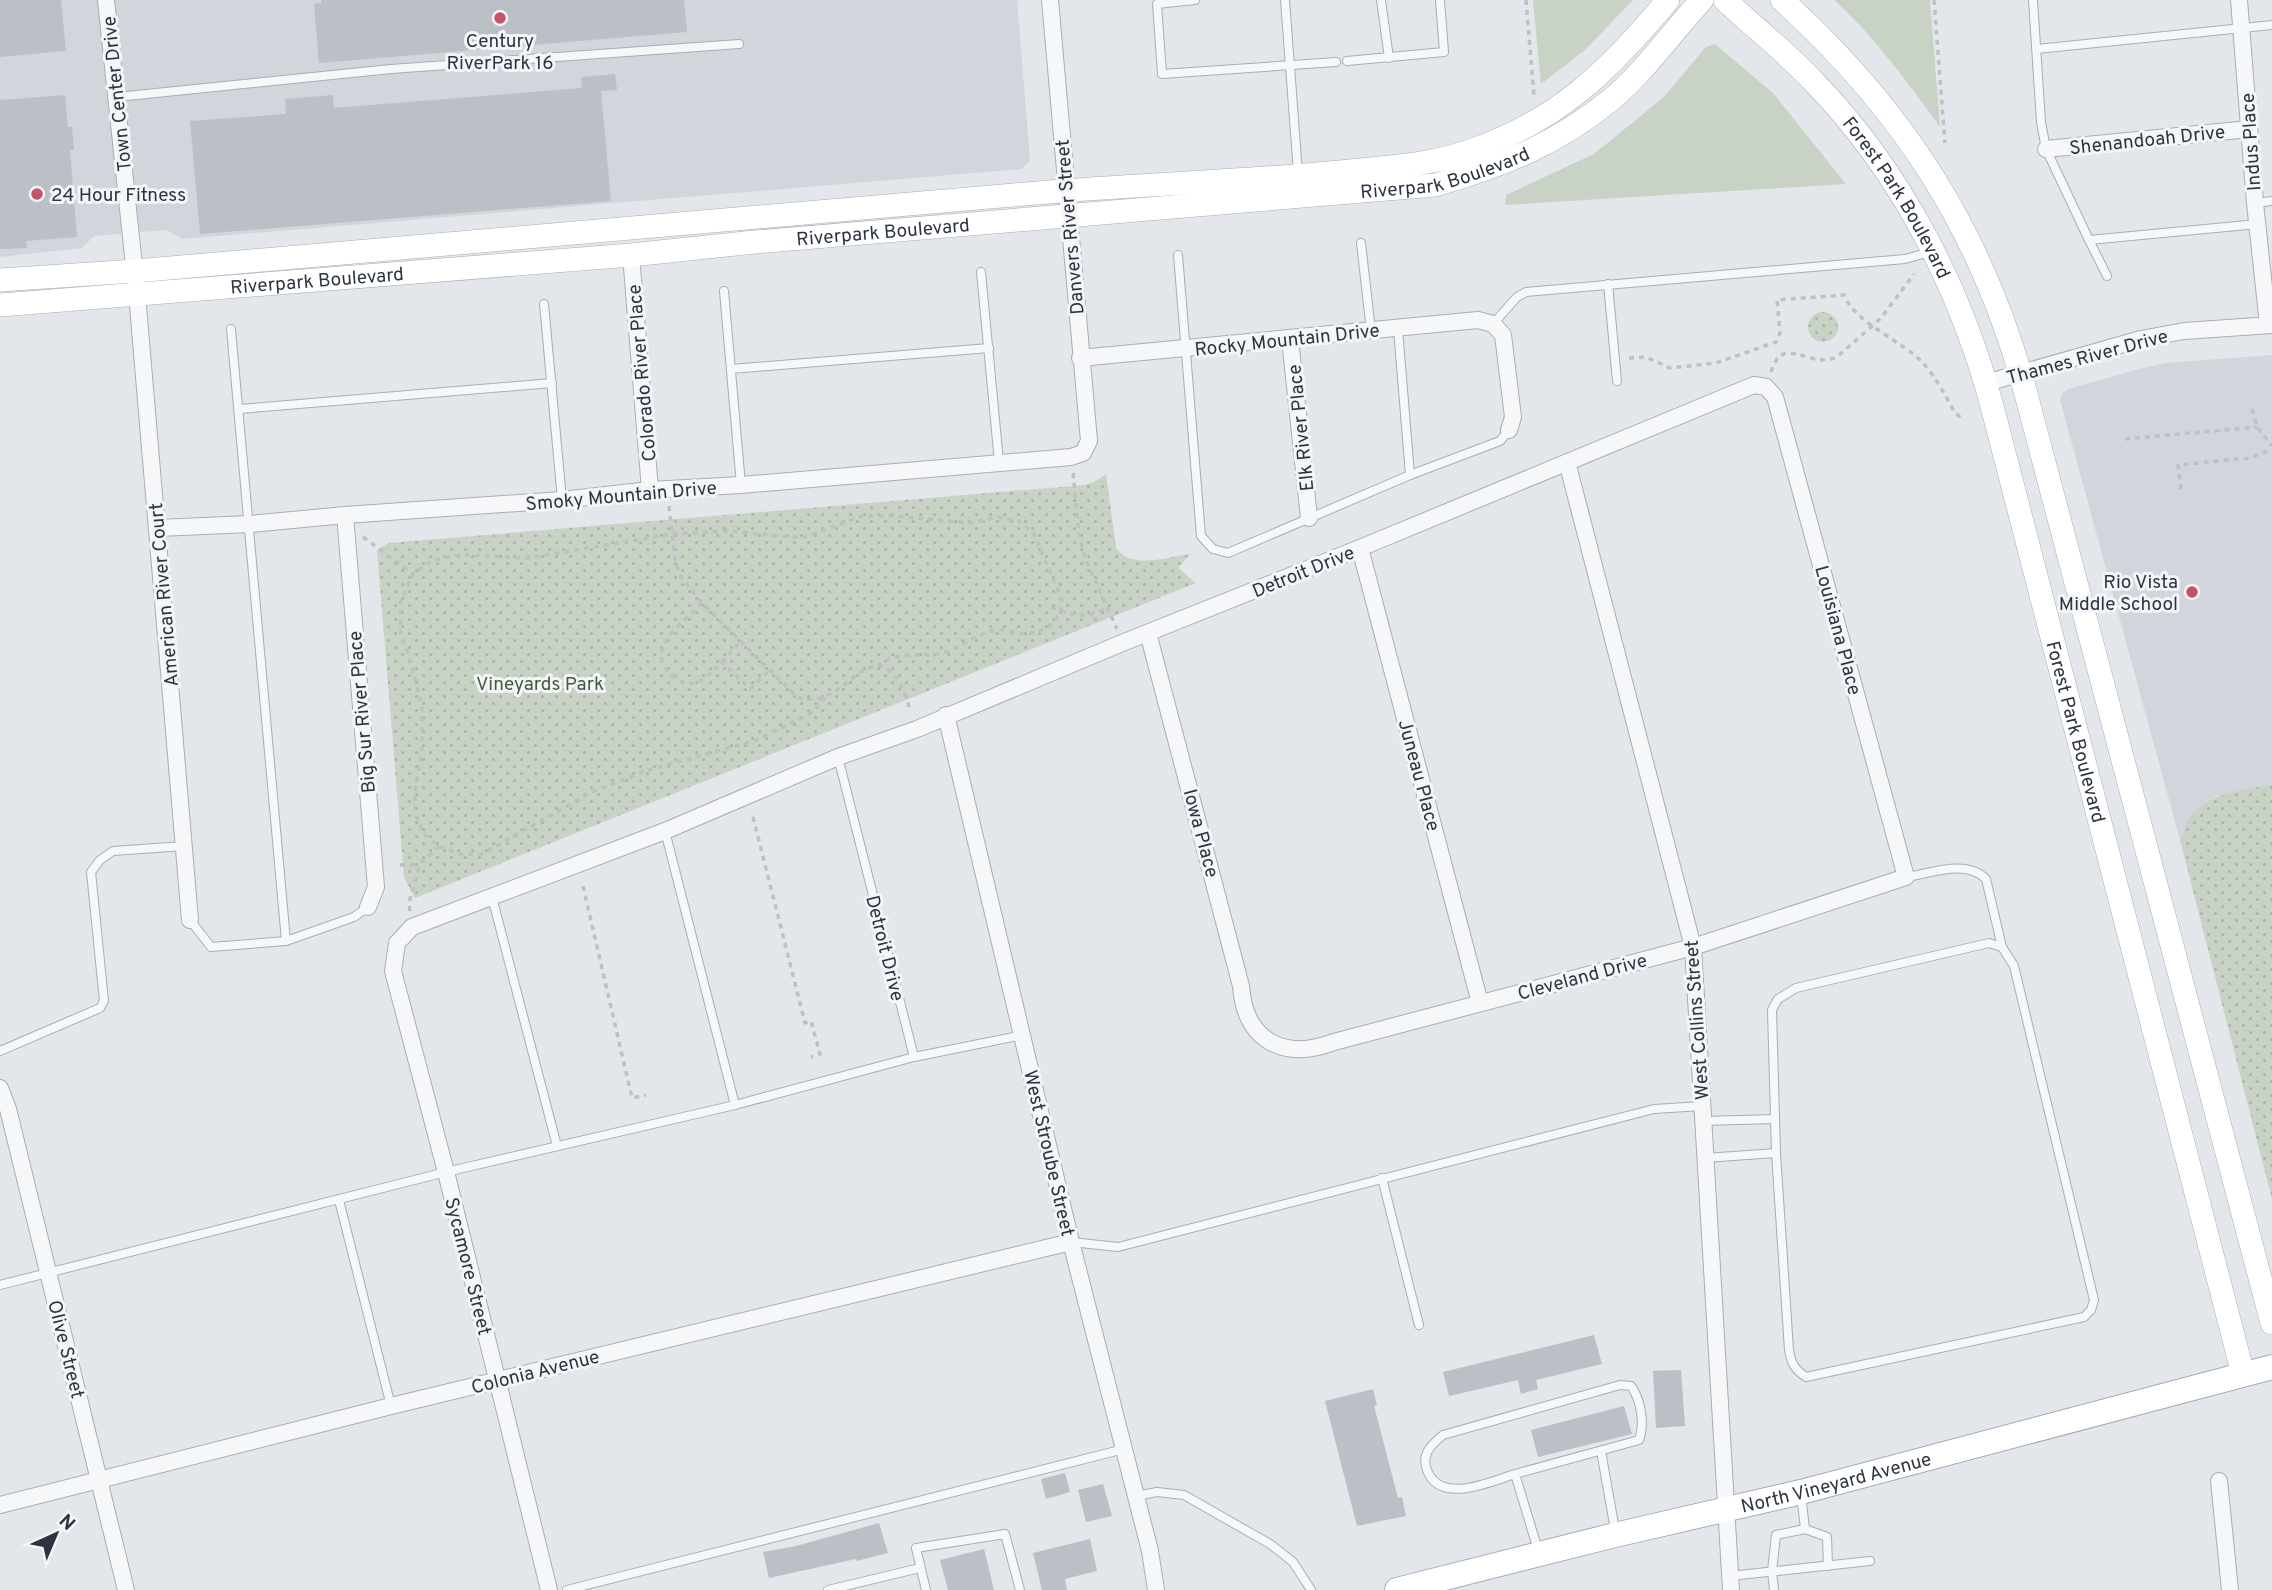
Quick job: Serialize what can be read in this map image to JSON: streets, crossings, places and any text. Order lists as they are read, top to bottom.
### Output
{
  "streets": {
    "main road": ["North Vineyard Avenue"],
    "street": [
      "Town Center Drive",
      "Shenandoah Drive",
      "Indus Place",
      "Riverpark Boulevard",
      "Forest Park Boulevard",
      "Danvers River Street",
      "Rocky Mountain Drive",
      "Thames River Drive",
      "Colorado River Place",
      "Elk River Place",
      "Smoky Mountain Drive",
      "Detroit Drive",
      "American River Court",
      "Louisiana Place",
      "Big Sur River Place",
      "Juneau Place",
      "Iowa Place",
      "Cleveland Drive",
      "West Collins Street",
      "West Stroube Street",
      "Sycamore Street",
      "Olive Street",
      "Colonia Avenue"
    ]
  },
  "crossings": [
    ["Town Center Drive", "Riverpark Boulevard"],
    ["Town Center Drive", "American River Court"],
    ["Shenandoah Drive", "Indus Place"],
    ["Indus Place", "Thames River Drive"],
    ["Riverpark Boulevard", "Danvers River Street"],
    ["Riverpark Boulevard", "Colorado River Place"],
    ["Riverpark Boulevard", "American River Court"],
    ["Forest Park Boulevard", "Thames River Drive"],
    ["Forest Park Boulevard", "North Vineyard Avenue"],
    ["Danvers River Street", "Rocky Mountain Drive"],
    ["Danvers River Street", "Smoky Mountain Drive"],
    ["Rocky Mountain Drive", "Elk River Place"],
    ["Colorado River Place", "Smoky Mountain Drive"],
    ["Smoky Mountain Drive", "American River Court"],
    ["Smoky Mountain Drive", "Big Sur River Place"],
    ["Detroit Drive", "Louisiana Place"],
    ["Detroit Drive", "Juneau Place"],
    ["Detroit Drive", "Iowa Place"],
    ["Detroit Drive", "West Collins Street"],
    ["Detroit Drive", "West Stroube Street"],
    ["Detroit Drive", "Sycamore Street"],
    ["Louisiana Place", "Cleveland Drive"],
    ["Juneau Place", "Cleveland Drive"],
    ["Iowa Place", "Cleveland Drive"],
    ["Cleveland Drive", "West Collins Street"],
    ["West Collins Street", "North Vineyard Avenue"],
    ["West Stroube Street", "Colonia Avenue"],
    ["Sycamore Street", "Colonia Avenue"],
    ["Olive Street", "Colonia Avenue"]
  ],
  "parks": ["Vineyards Park"],
  "places": ["Century RiverPark 16", "24 Hour Fitness", "Rio Vista Middle School"],
  "north": "top right"
}
